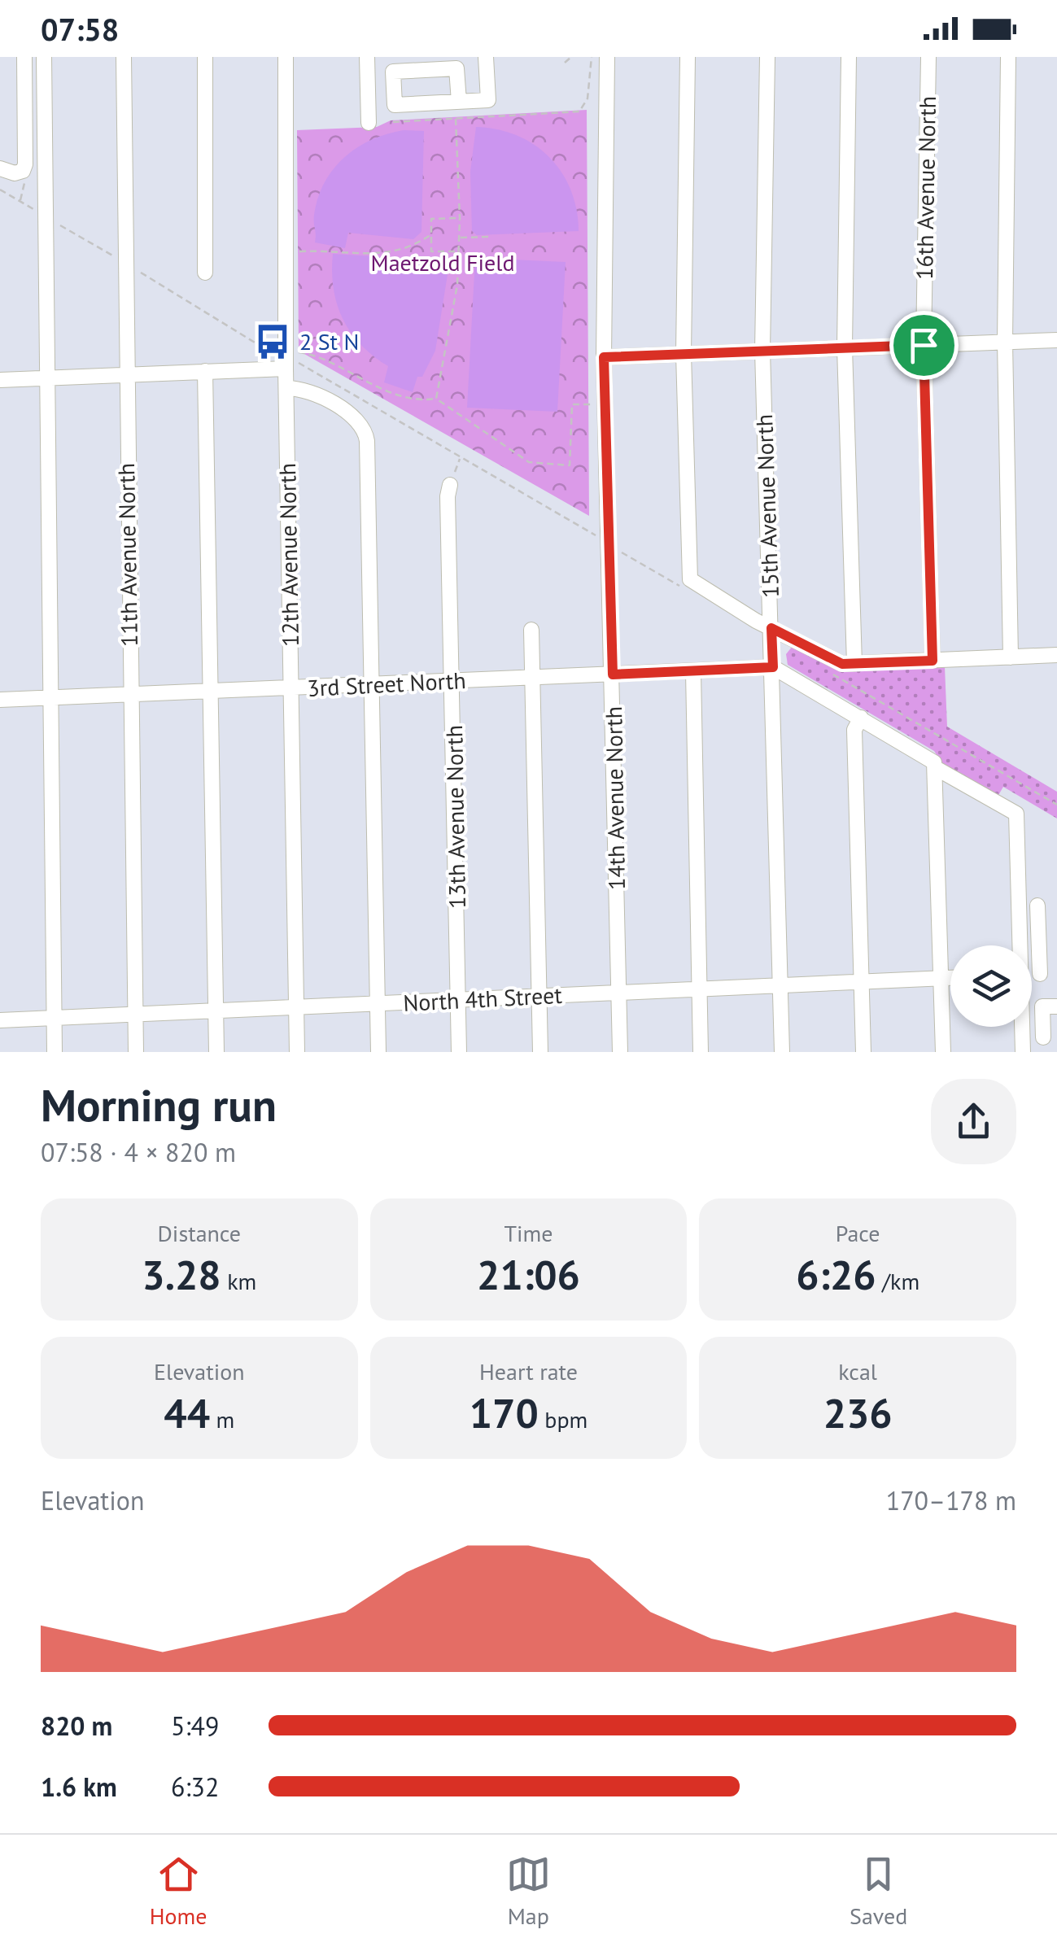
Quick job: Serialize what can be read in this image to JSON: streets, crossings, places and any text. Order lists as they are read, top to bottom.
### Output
{
  "streets": {
    "street": [
      "16th Avenue North",
      "15th Avenue North",
      "11th Avenue North",
      "12th Avenue North",
      "3rd Street North",
      "14th Avenue North",
      "13th Avenue North",
      "North 4th Street"
    ]
  },
  "crossings": [
    ["15th Avenue North", "3rd Street North"],
    ["15th Avenue North", "North 4th Street"],
    ["11th Avenue North", "3rd Street North"],
    ["11th Avenue North", "North 4th Street"],
    ["12th Avenue North", "3rd Street North"],
    ["12th Avenue North", "North 4th Street"],
    ["3rd Street North", "14th Avenue North"],
    ["3rd Street North", "13th Avenue North"],
    ["14th Avenue North", "North 4th Street"],
    ["13th Avenue North", "North 4th Street"]
  ],
  "parks": ["Maetzold Field"],
  "places": {
    "bus stop": ["2 St N"]
  },
  "page": {
    "status": "07:58",
    "heading": ["Morning run", "07:58 · 4 × 820 m"],
    "stats": [
      ["Distance", "3.28 km"],
      ["Time", "21:06"],
      ["Pace", "6:26 /km"],
      ["Elevation", "44 m"],
      ["Heart rate", "170 bpm"],
      ["kcal", "236"]
    ],
    "chart": ["Elevation", "170–178 m"],
    "list": [
      {
        "name": "820 m",
        "note": "5:49"
      },
      {
        "name": "1.6 km",
        "note": "6:32"
      }
    ],
    "tabs": ["Home", "Map", "Saved"]
  }
}
